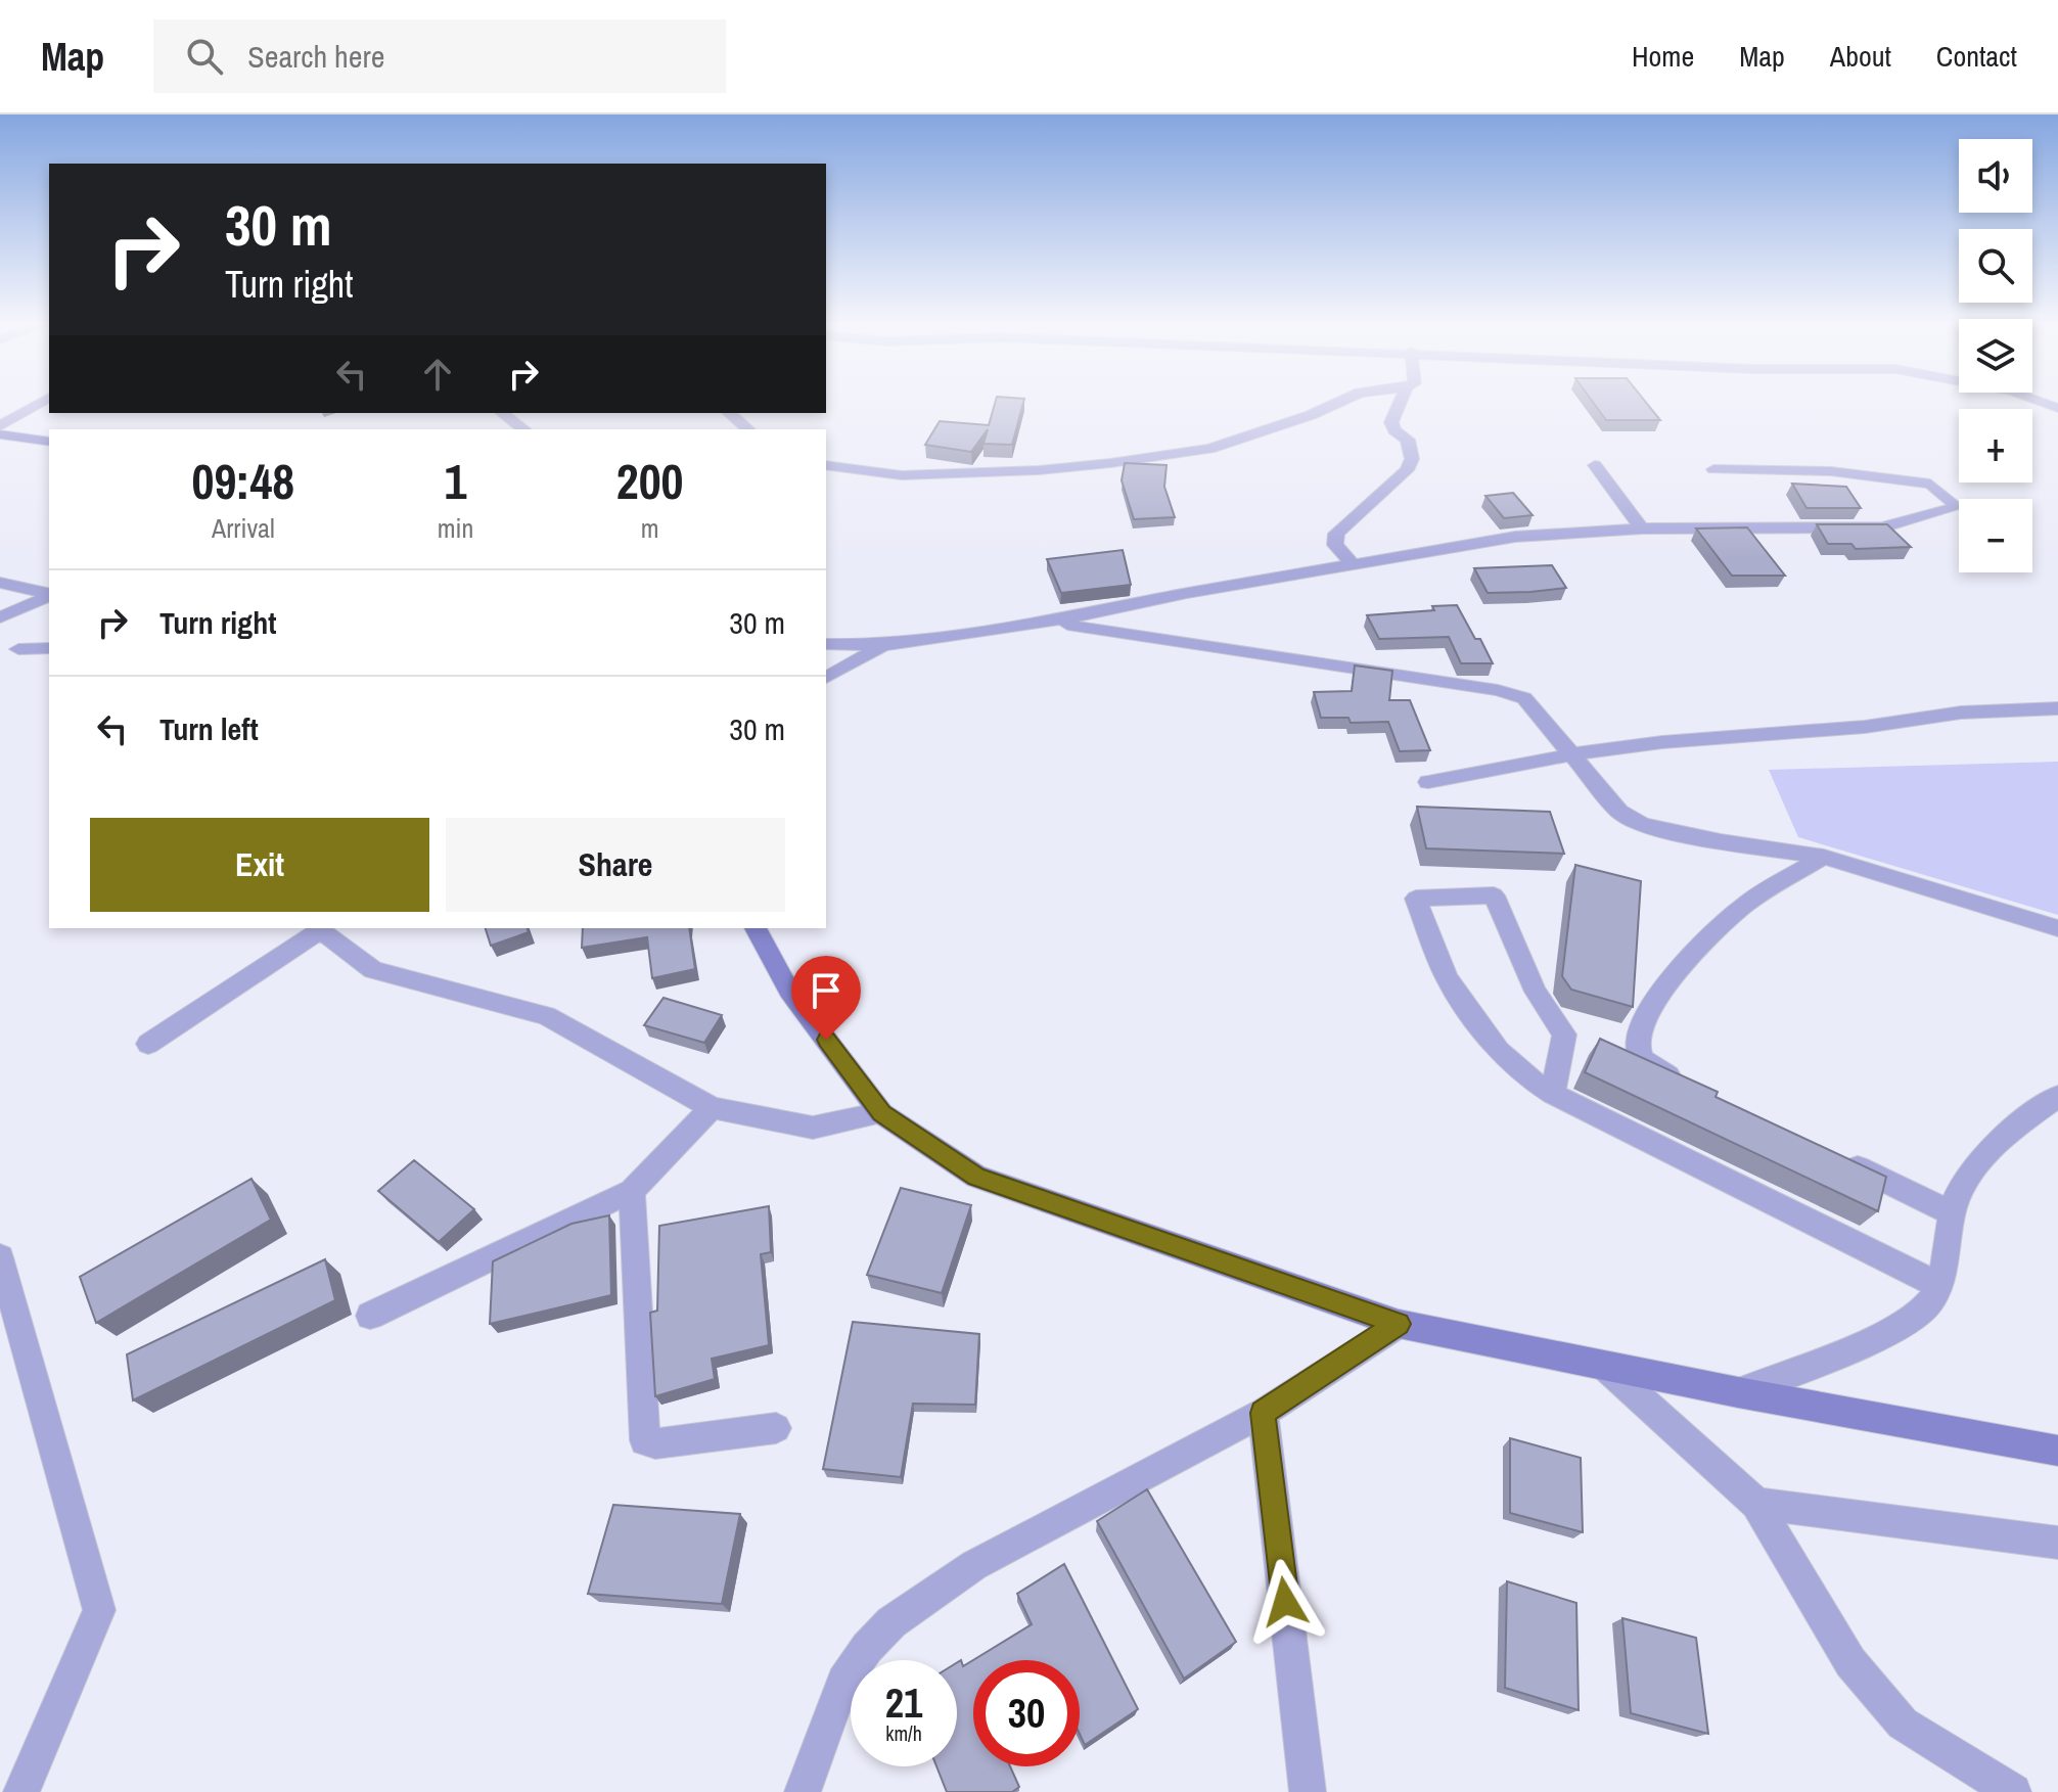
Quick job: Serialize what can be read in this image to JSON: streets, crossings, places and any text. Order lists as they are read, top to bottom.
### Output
{
  "page": {
    "header": "Map",
    "search": "Search here",
    "nav": [
      "Home",
      "Map",
      "About",
      "Contact"
    ],
    "map_buttons": ["+", "−"],
    "turn": ["30 m", "Turn right"],
    "eta": [
      "09:48",
      "Arrival",
      "1",
      "min",
      "200",
      "m"
    ],
    "list": [
      {
        "name": "Turn right",
        "value": "30 m"
      },
      {
        "name": "Turn left",
        "value": "30 m"
      }
    ],
    "buttons": ["Exit", "Share"],
    "speed": "21 km/h",
    "limit": "30"
  }
}
